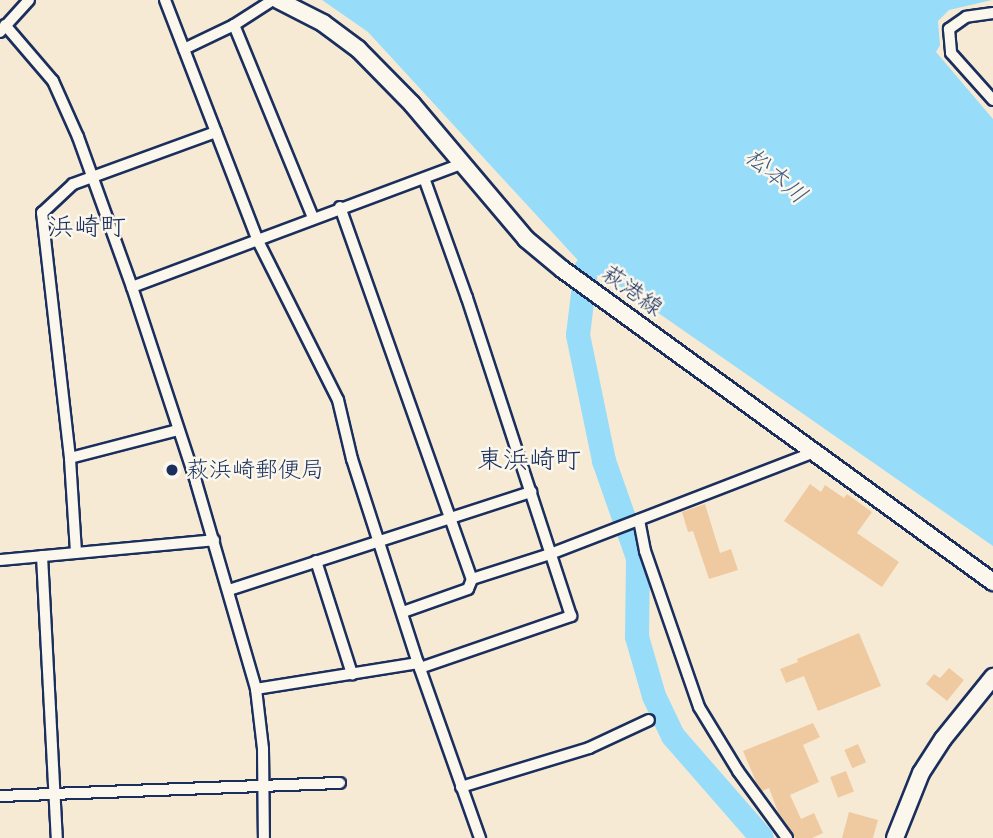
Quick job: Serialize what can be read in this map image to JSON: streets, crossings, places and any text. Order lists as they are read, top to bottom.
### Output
{
  "streets": {
    "main road": ["萩港線"]
  },
  "districts": ["浜崎町", "東浜崎町"],
  "water": ["松本川"],
  "places": ["萩浜崎郵便局"]
}
